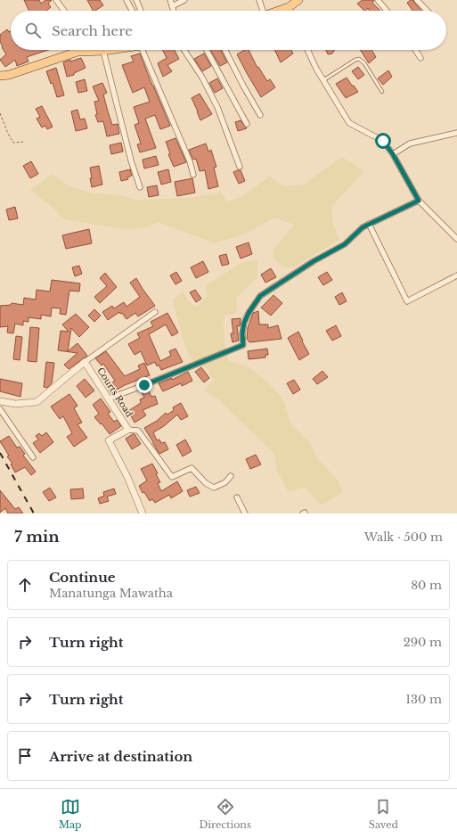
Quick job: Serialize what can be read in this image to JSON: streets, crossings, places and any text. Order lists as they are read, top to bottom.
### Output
{
  "streets": {
    "street": ["Courts Road"]
  },
  "page": {
    "search": "Search here",
    "heading": ["7 min", "Walk · 500 m"],
    "list": [
      ["Continue", "Manatunga Mawatha", "80 m"],
      ["Turn right", "290 m"],
      ["Turn right", "130 m"],
      "Arrive at destination"
    ],
    "nav": ["Map", "Directions", "Saved"]
  }
}
